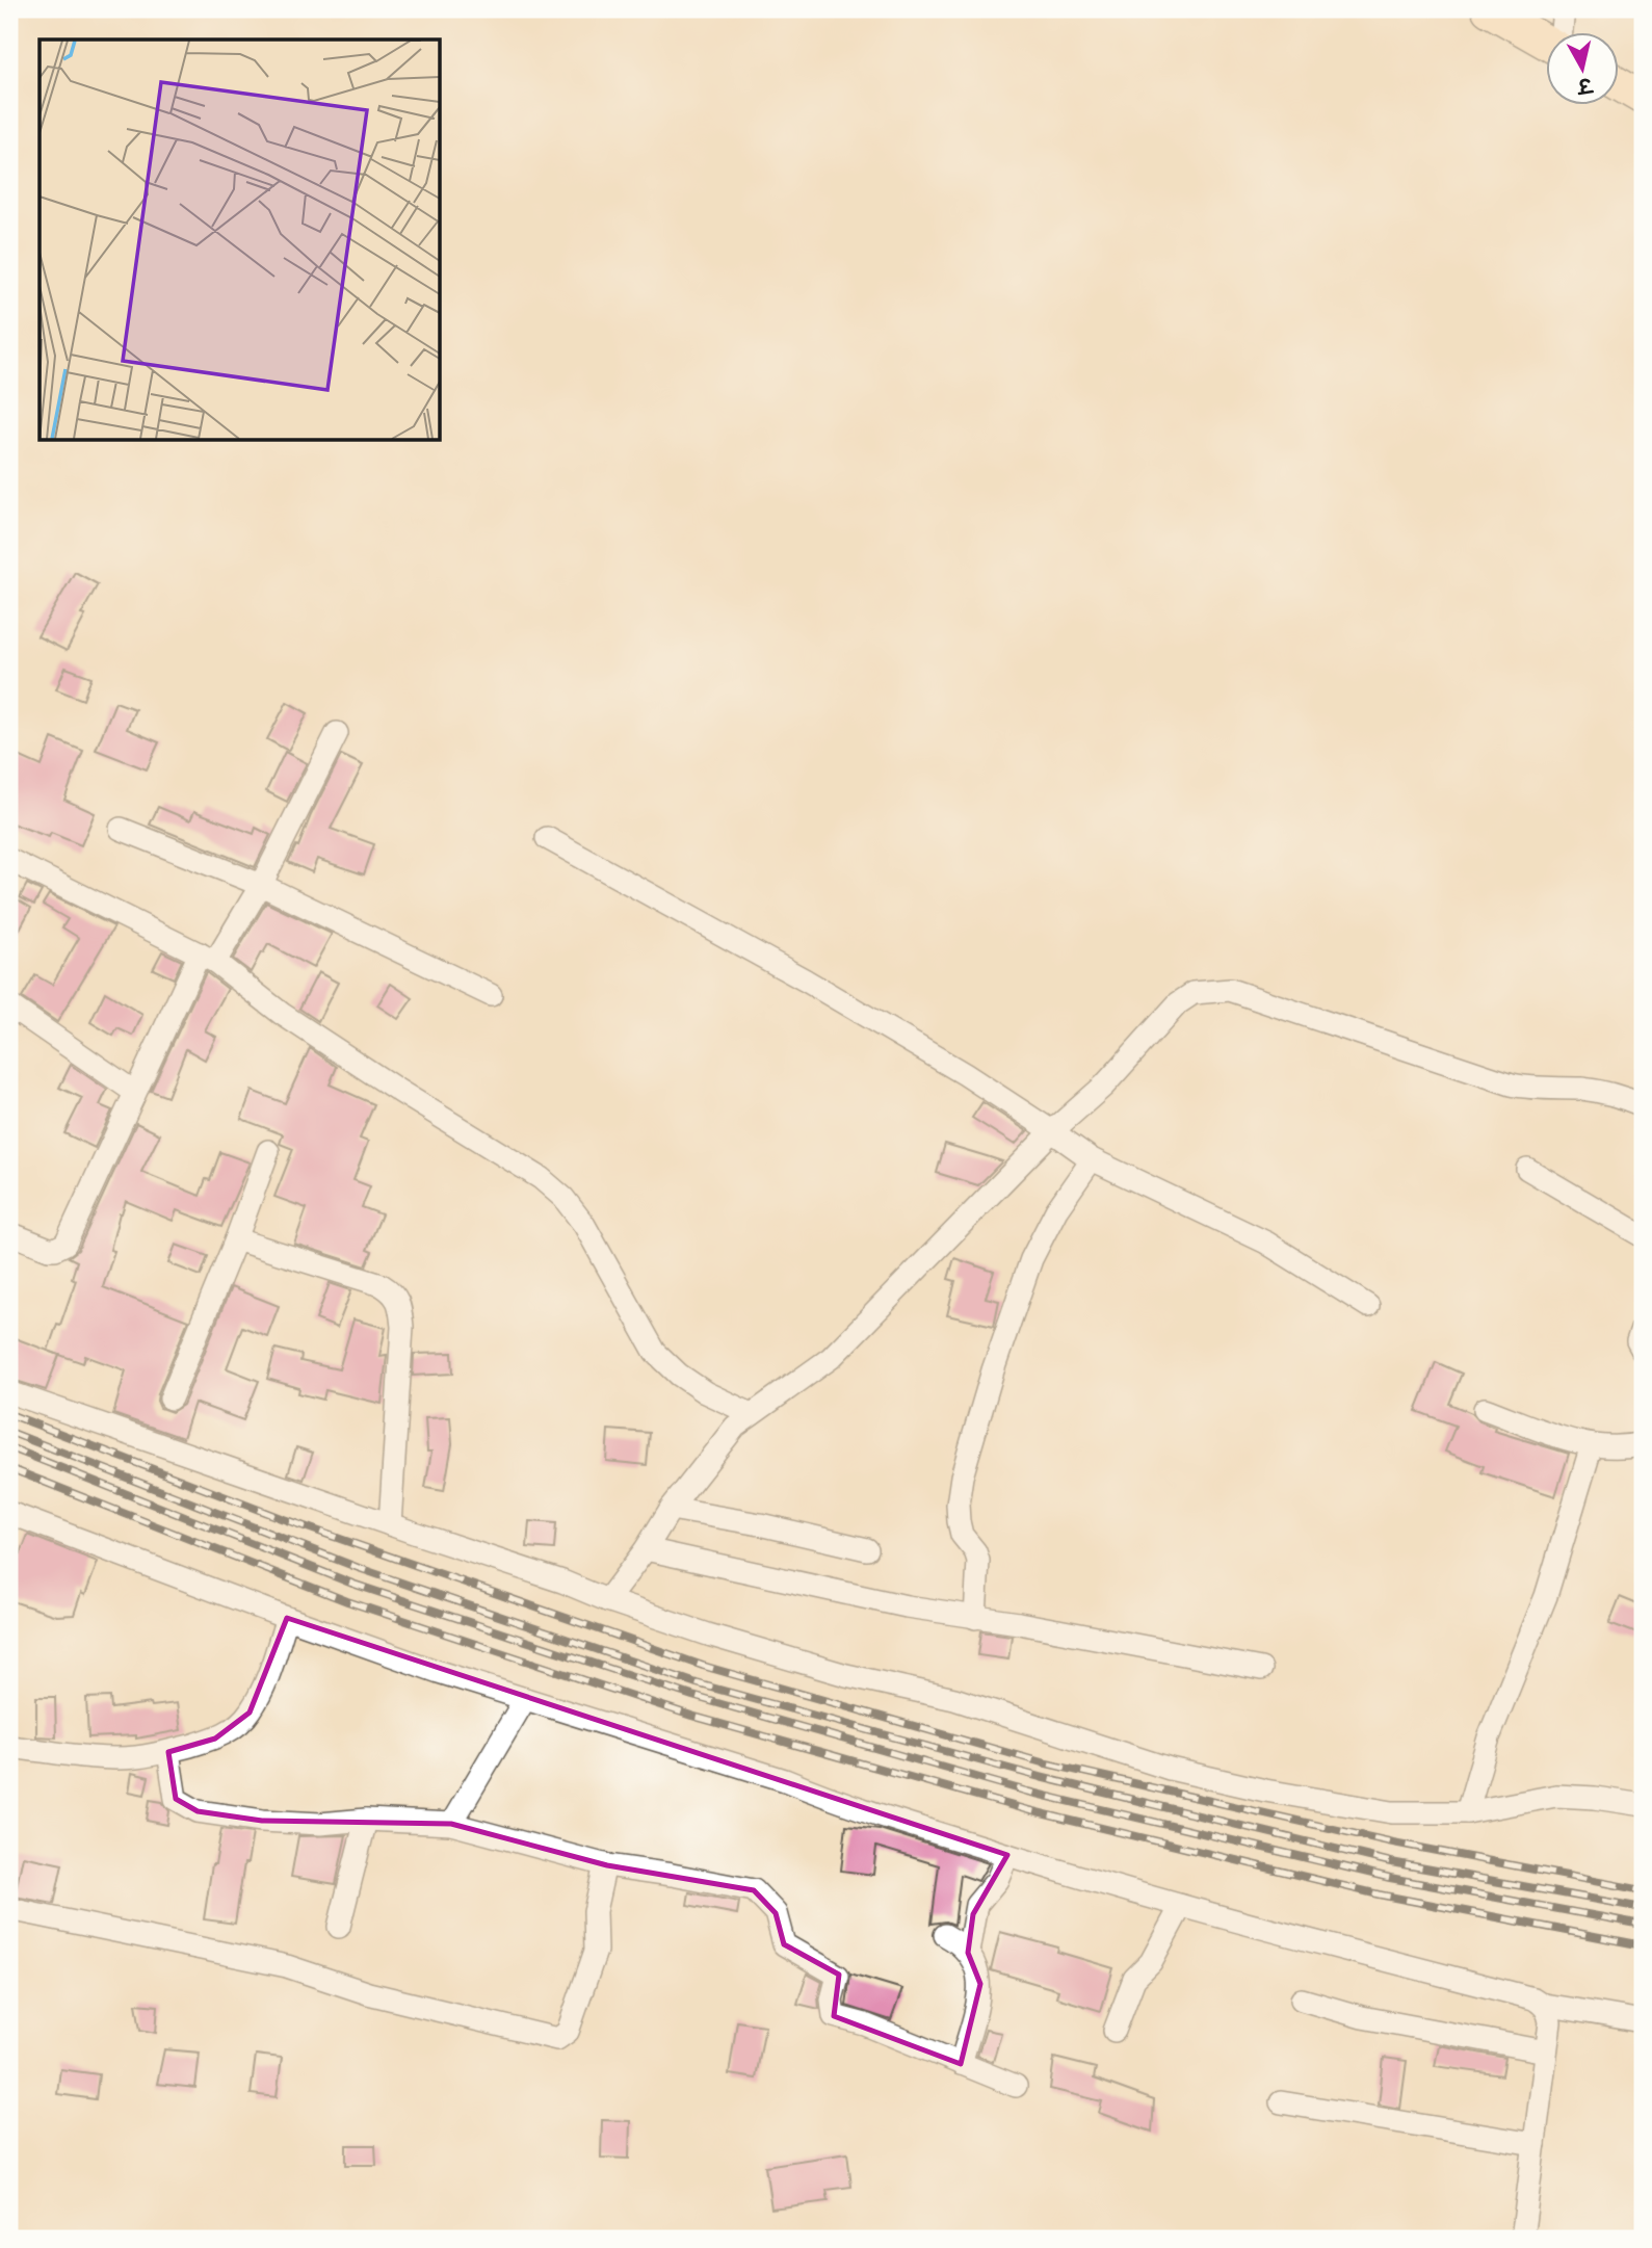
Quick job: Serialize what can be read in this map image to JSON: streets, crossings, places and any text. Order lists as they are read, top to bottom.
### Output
{
  "north": "bottom"
}
